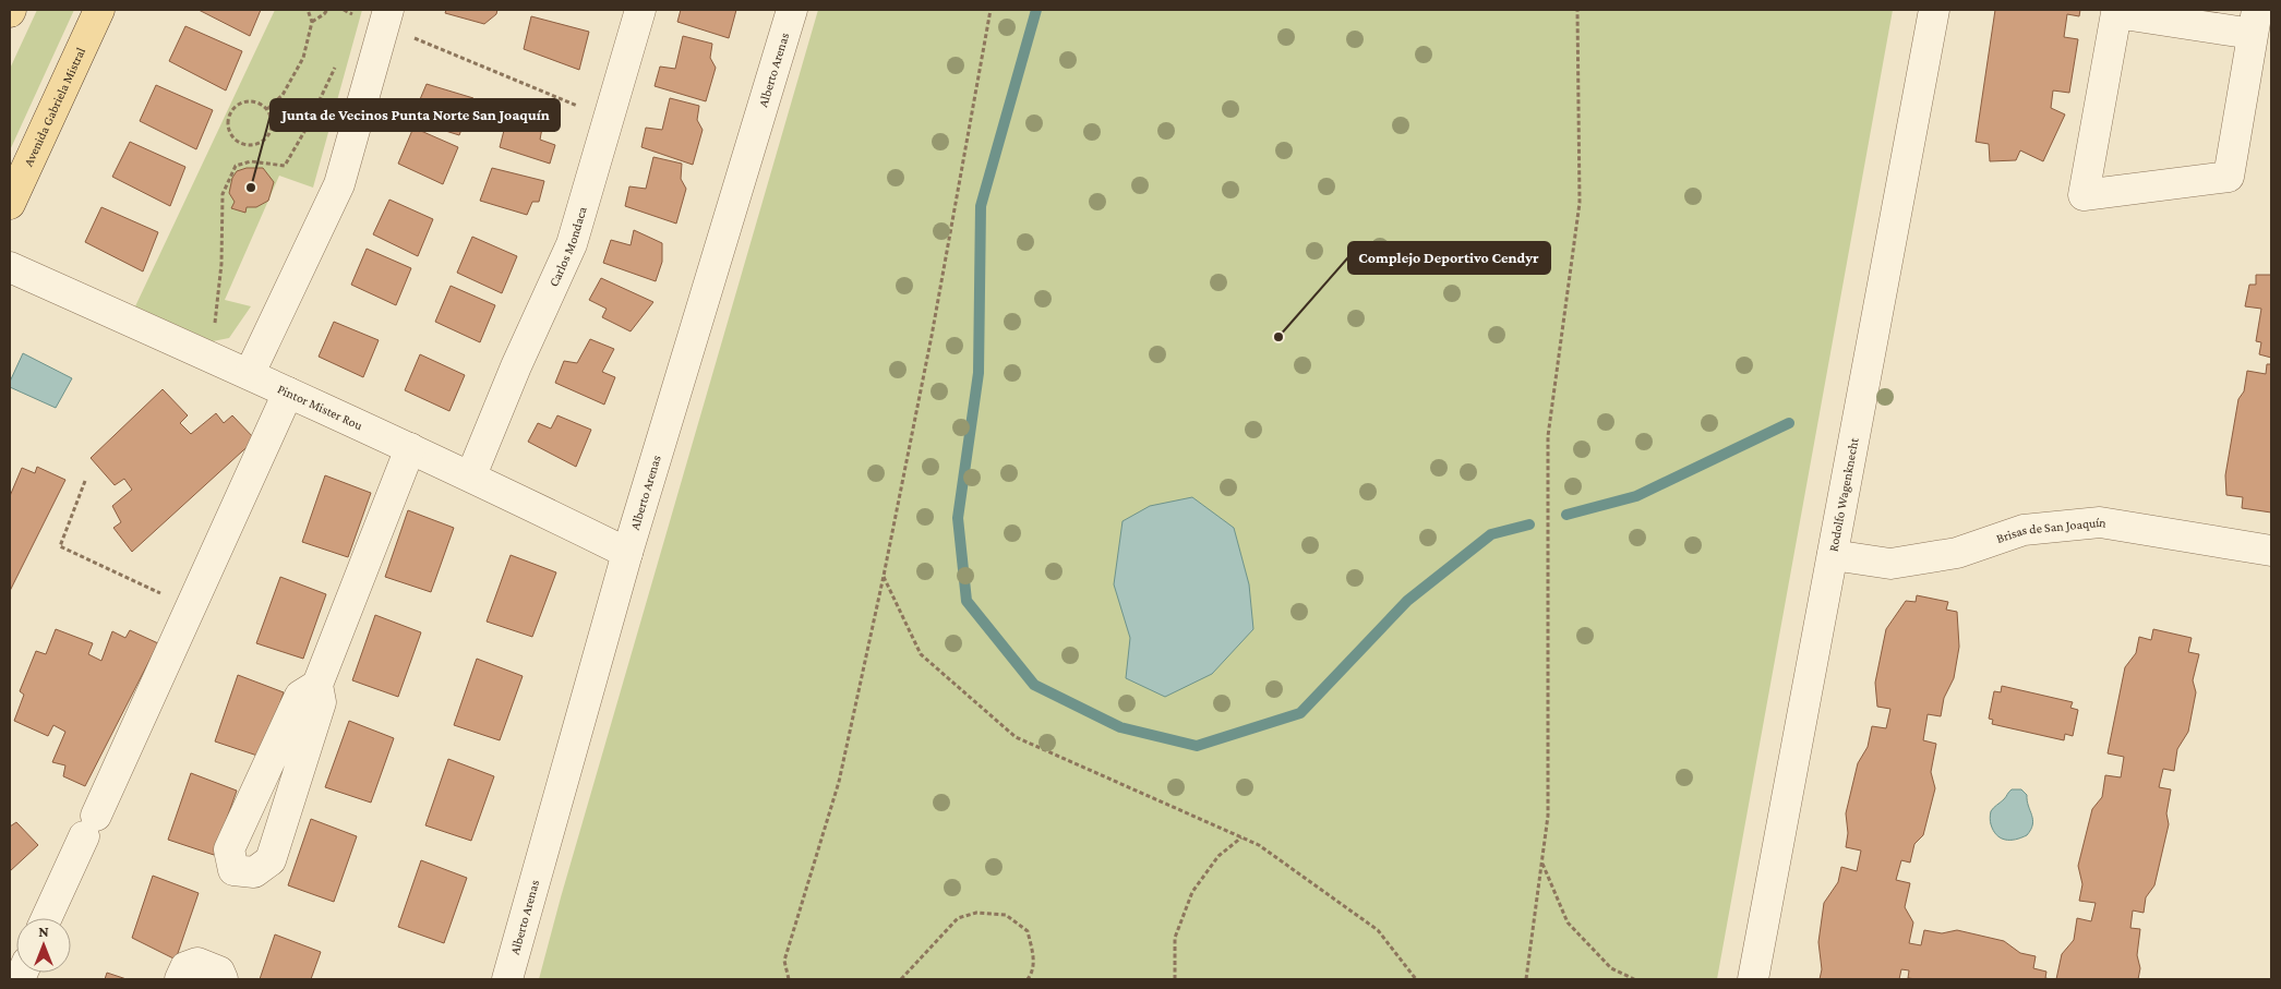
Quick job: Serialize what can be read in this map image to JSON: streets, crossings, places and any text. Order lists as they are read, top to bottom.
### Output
{
  "streets": {
    "main road": ["Avenida Gabriela Mistral"],
    "street": [
      "Alberto Arenas",
      "Carlos Mondaca",
      "Pintor Mister Rou",
      "Rodolfo Wagenknecht",
      "Brisas de San Joaquín"
    ]
  },
  "crossings": [
    ["Alberto Arenas", "Pintor Mister Rou"],
    ["Carlos Mondaca", "Pintor Mister Rou"],
    ["Rodolfo Wagenknecht", "Brisas de San Joaquín"]
  ],
  "places": ["Junta de Vecinos Punta Norte San Joaquín", "Complejo Deportivo Cendyr"],
  "north": "top"
}
